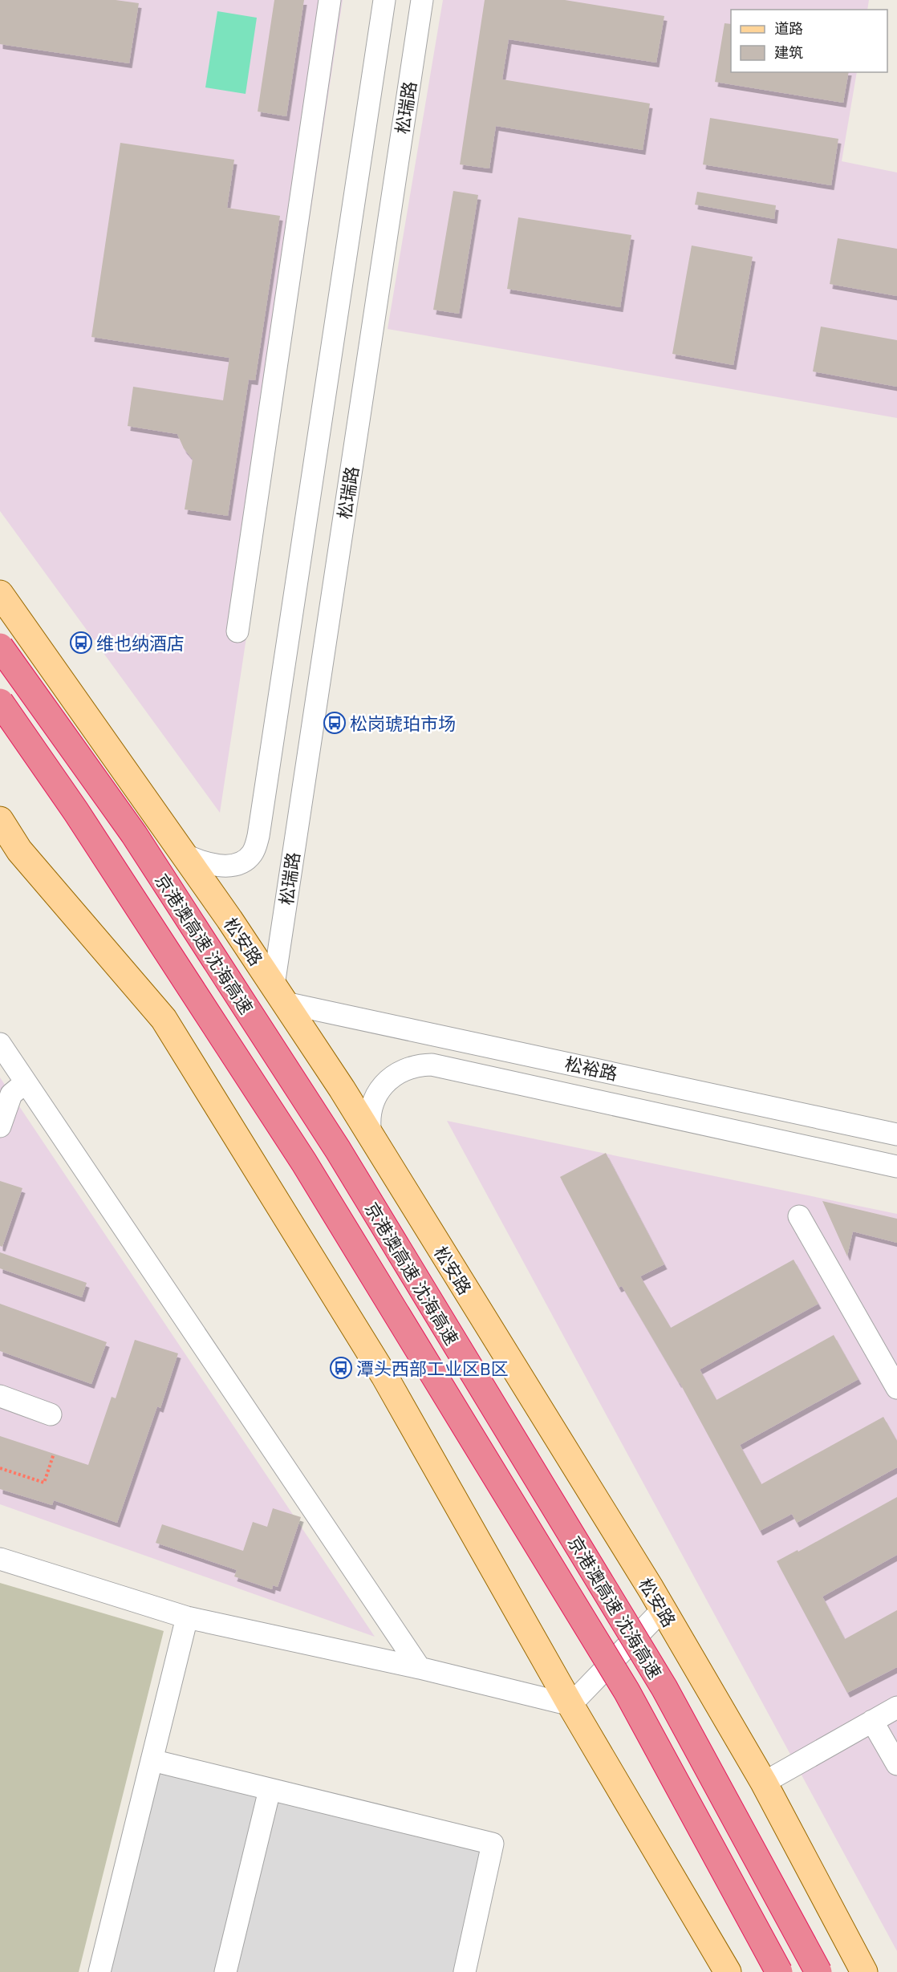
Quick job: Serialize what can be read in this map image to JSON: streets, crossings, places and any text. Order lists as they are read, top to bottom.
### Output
{
  "streets": {
    "highway": ["京港澳高速 沈海高速"],
    "main road": ["松安路"],
    "street": ["松瑞路", "松裕路"]
  },
  "crossings": [
    ["松瑞路", "松安路"],
    ["松瑞路", "松裕路"],
    ["松安路", "松裕路"]
  ],
  "places": {
    "bus stop": ["维也纳酒店", "松岗琥珀市场", "潭头西部工业区B区"]
  },
  "legend": ["道路", "建筑"]
}
